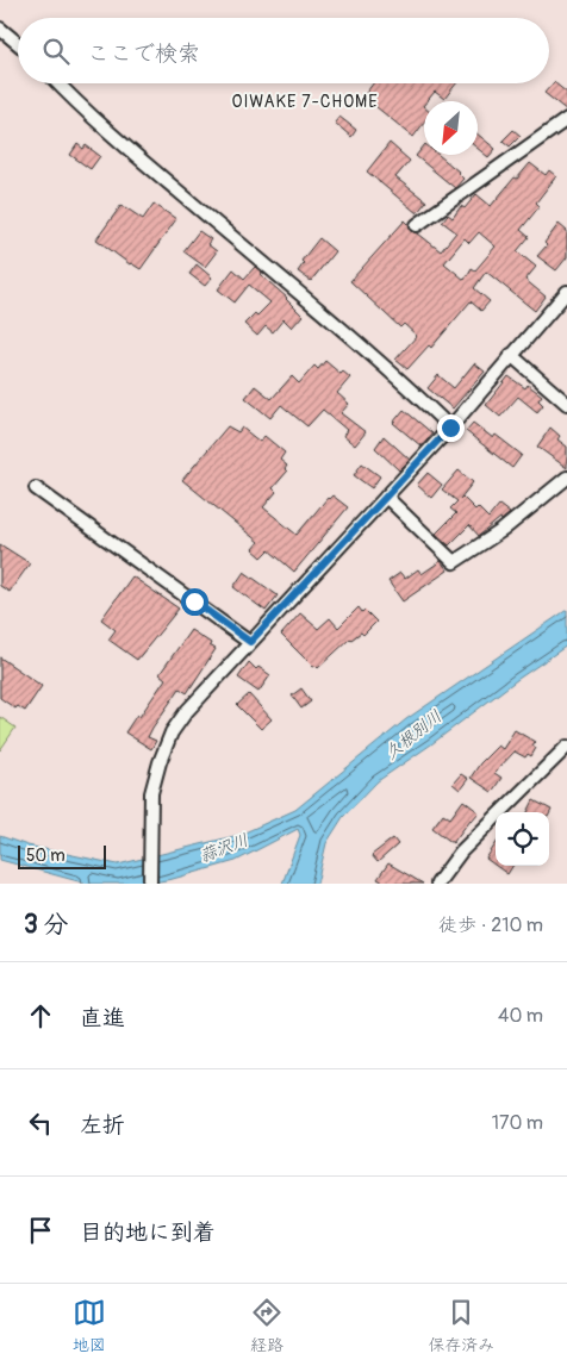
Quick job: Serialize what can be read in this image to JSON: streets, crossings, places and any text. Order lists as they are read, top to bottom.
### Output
{
  "districts": ["OIWAKE 7-CHOME"],
  "water": ["久根別川", "蒜沢川"],
  "scale_bar": "50 m",
  "north": "bottom left",
  "page": {
    "search": "ここで検索",
    "scale": "50 m",
    "heading": ["3 分", "徒歩 · 210 m"],
    "list": [
      ["直進", "40 m"],
      ["左折", "170 m"],
      "目的地に到着"
    ],
    "nav": ["地図", "経路", "保存済み"]
  }
}
